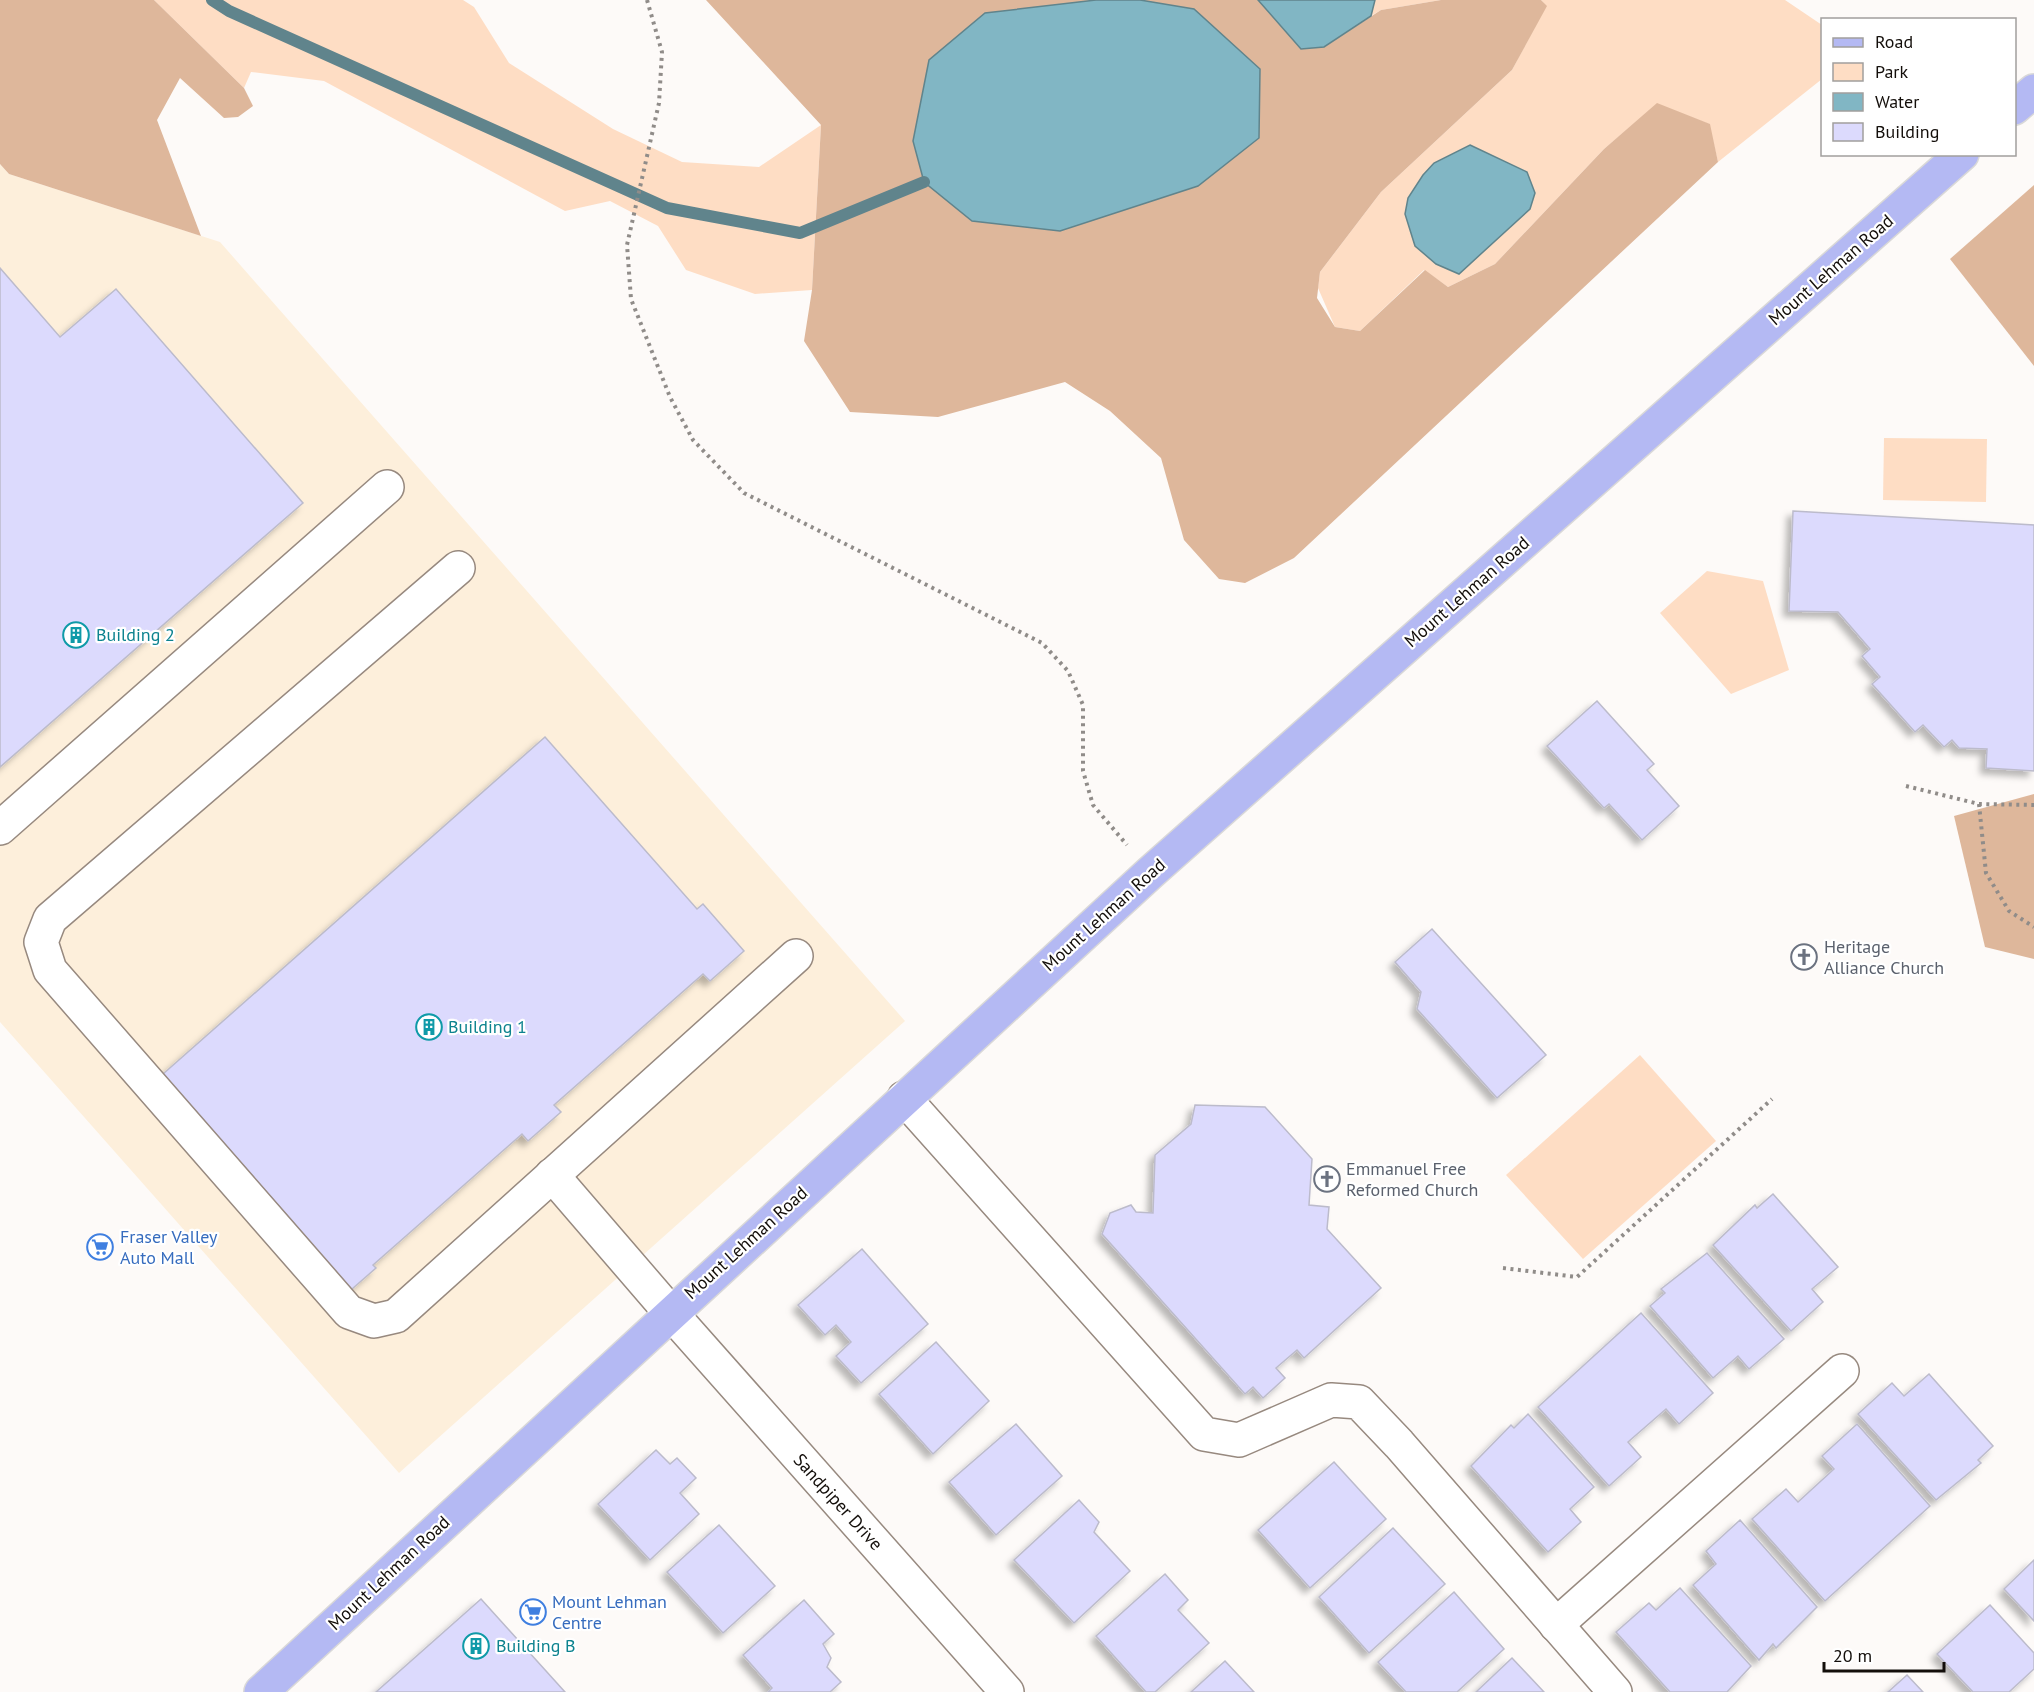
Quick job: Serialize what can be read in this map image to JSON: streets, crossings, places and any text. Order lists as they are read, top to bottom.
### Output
{
  "streets": {
    "main road": ["Mount Lehman Road"],
    "street": ["Sandpiper Drive"]
  },
  "crossings": [
    ["Mount Lehman Road", "Sandpiper Drive"]
  ],
  "places": {
    "building": ["Building 2", "Building 1", "Building B"],
    "church": ["Heritage Alliance Church", "Emmanuel Free Reformed Church"],
    "supermarket": ["Fraser Valley Auto Mall", "Mount Lehman Centre"]
  },
  "legend": [
    "Road",
    "Park",
    "Water",
    "Building"
  ],
  "scale_bar": "20 m"
}
